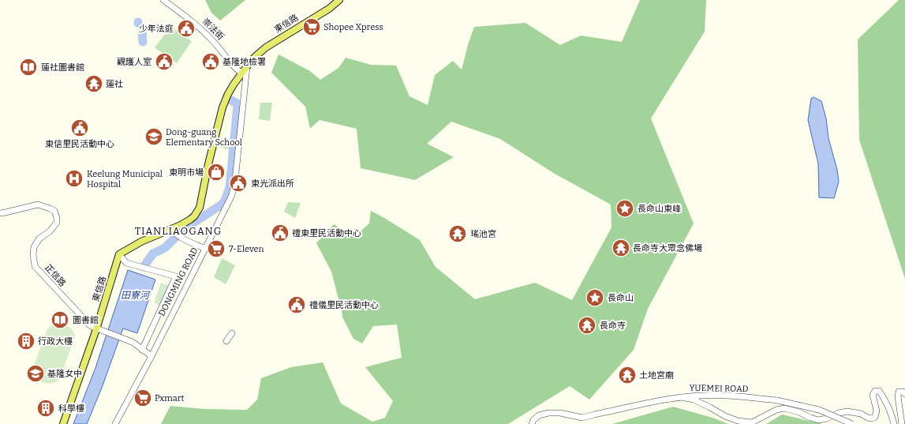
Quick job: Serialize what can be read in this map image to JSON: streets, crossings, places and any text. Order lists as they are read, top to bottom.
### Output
{
  "streets": {
    "main road": ["東信路"],
    "street": [
      "崇法街",
      "正信路",
      "DONGMING ROAD",
      "YUEMEI ROAD"
    ]
  },
  "crossings": [
    ["東信路", "崇法街"],
    ["東信路", "正信路"],
    ["東信路", "DONGMING ROAD"],
    ["崇法街", "DONGMING ROAD"]
  ],
  "districts": ["TIANLIAOGANG"],
  "water": ["田寮河"],
  "places": {
    "supermarket": ["Shopee Xpress", "7-Eleven", "Pxmart"],
    "public building": [
      "少年法庭",
      "觀護人室",
      "基隆地檢署",
      "東信里民活動中心",
      "東光派出所",
      "禮東里民活動中心",
      "禮儀里民活動中心"
    ],
    "library": ["蓮社圖書館", "圖書館"],
    "temple": [
      "蓮社",
      "瑤池宮",
      "長命寺大眾念佛場",
      "長命寺",
      "土地宮廟"
    ],
    "school or university": ["Dong-guang Elementary School", "基隆女中"],
    "shop": ["東明市場"],
    "hospital": ["Keelung Municipal Hospital"],
    "place": ["長命山東峰", "長命山"],
    "building": ["行政大樓", "科學樓"]
  }
}
